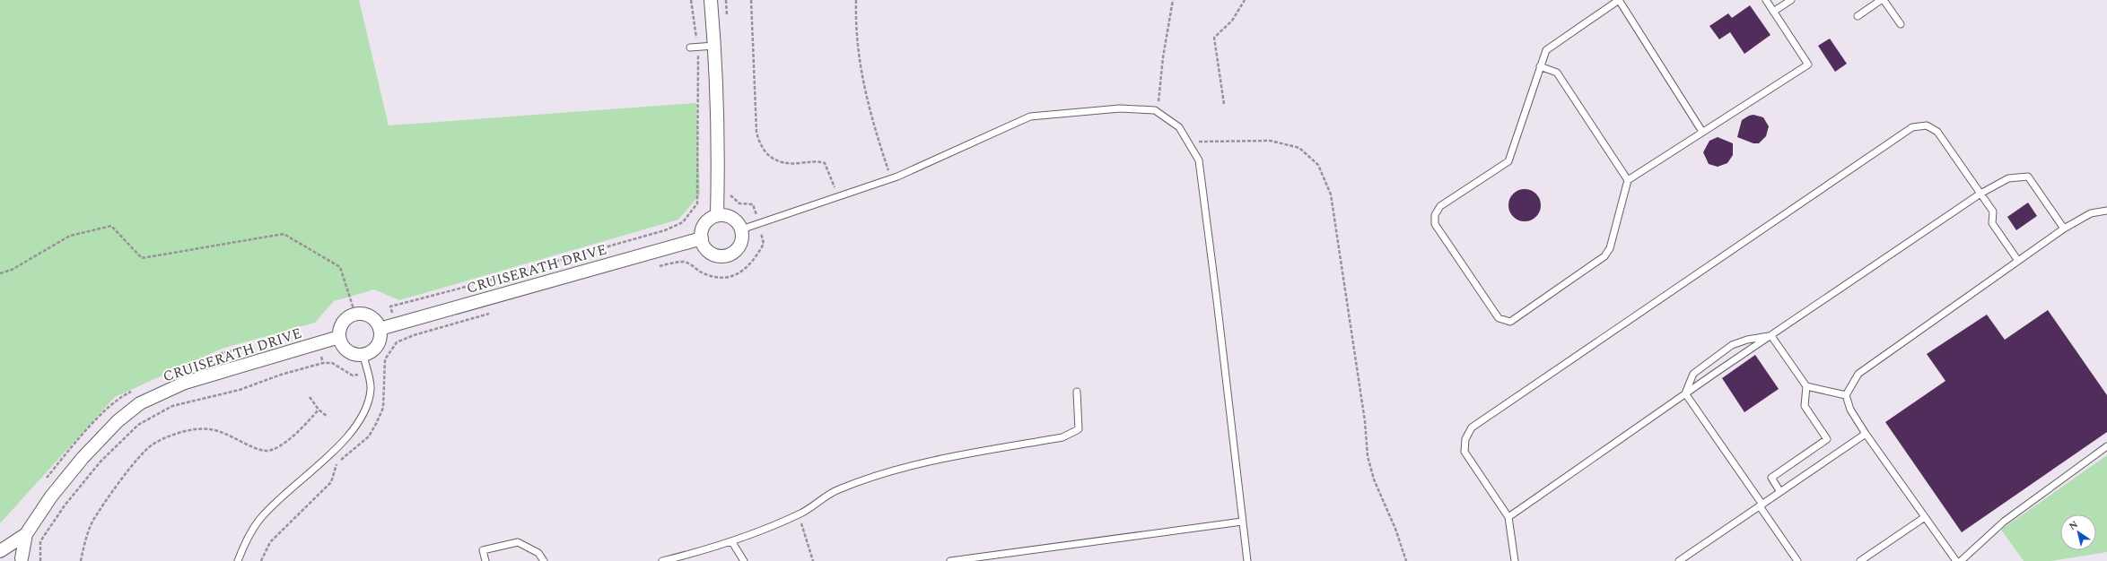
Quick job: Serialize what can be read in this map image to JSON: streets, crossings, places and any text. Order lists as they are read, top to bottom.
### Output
{
  "streets": {
    "street": ["CRUISERATH DRIVE"]
  },
  "north": "top left"
}
